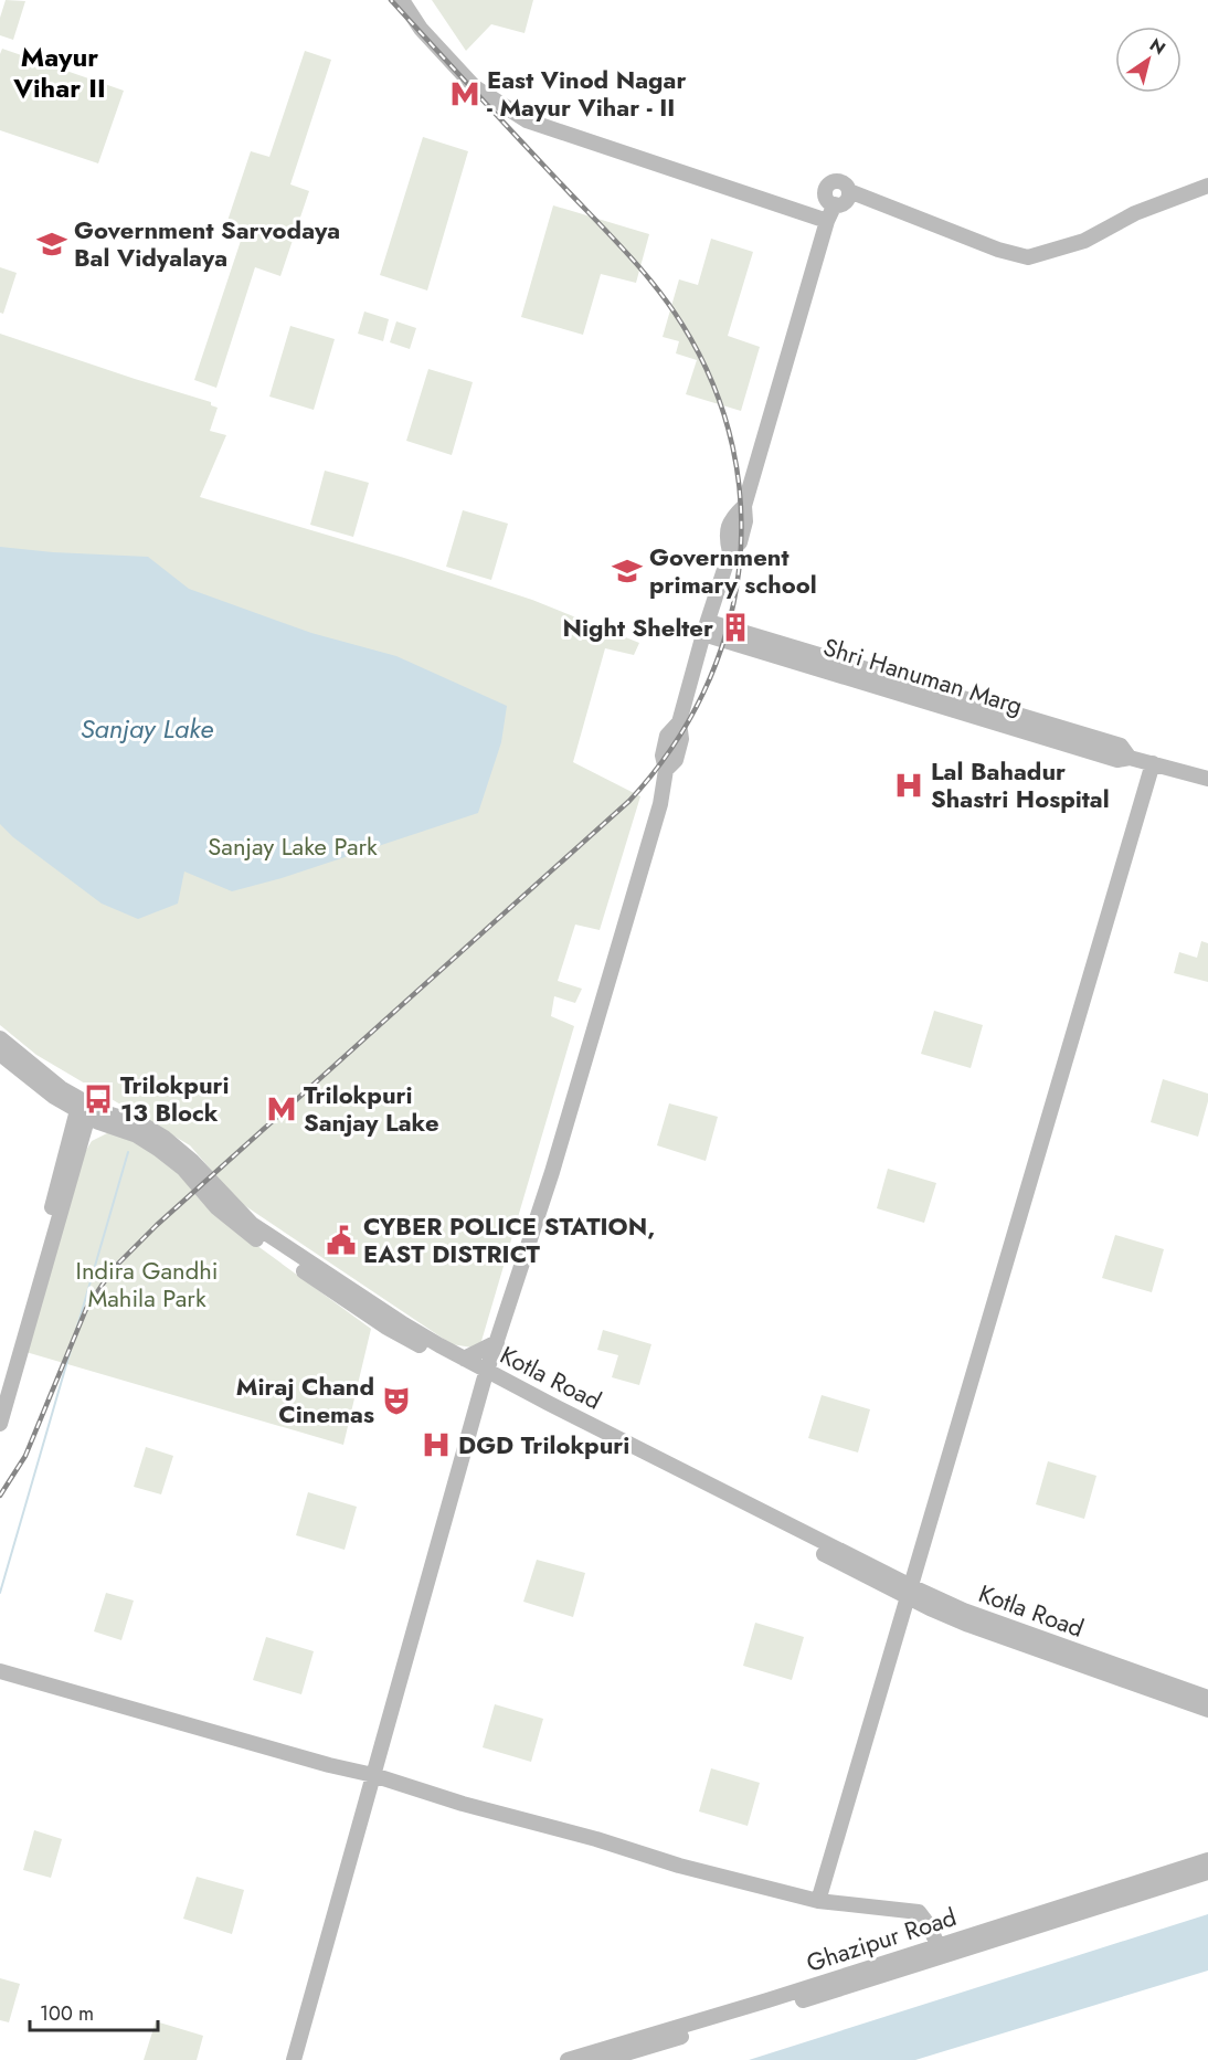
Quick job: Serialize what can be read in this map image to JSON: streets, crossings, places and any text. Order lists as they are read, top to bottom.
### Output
{
  "streets": {
    "street": ["Shri Hanuman Marg", "Kotla Road", "Ghazipur Road"]
  },
  "districts": ["Mayur Vihar II"],
  "water": ["Sanjay Lake"],
  "parks": ["Sanjay Lake Park", "Indira Gandhi Mahila Park"],
  "places": {
    "metro station": ["East Vinod Nagar - Mayur Vihar - II", "Trilokpuri Sanjay Lake"],
    "school or university": ["Government Sarvodaya Bal Vidyalaya", "Government primary school"],
    "building": ["Night Shelter"],
    "hospital": ["Lal Bahadur Shastri Hospital", "DGD Trilokpuri"],
    "bus stop": ["Trilokpuri 13 Block"],
    "public building": ["CYBER POLICE STATION, EAST DISTRICT"],
    "theatre": ["Miraj Chand Cinemas"]
  },
  "scale_bar": "100 m",
  "north": "top right"
}
